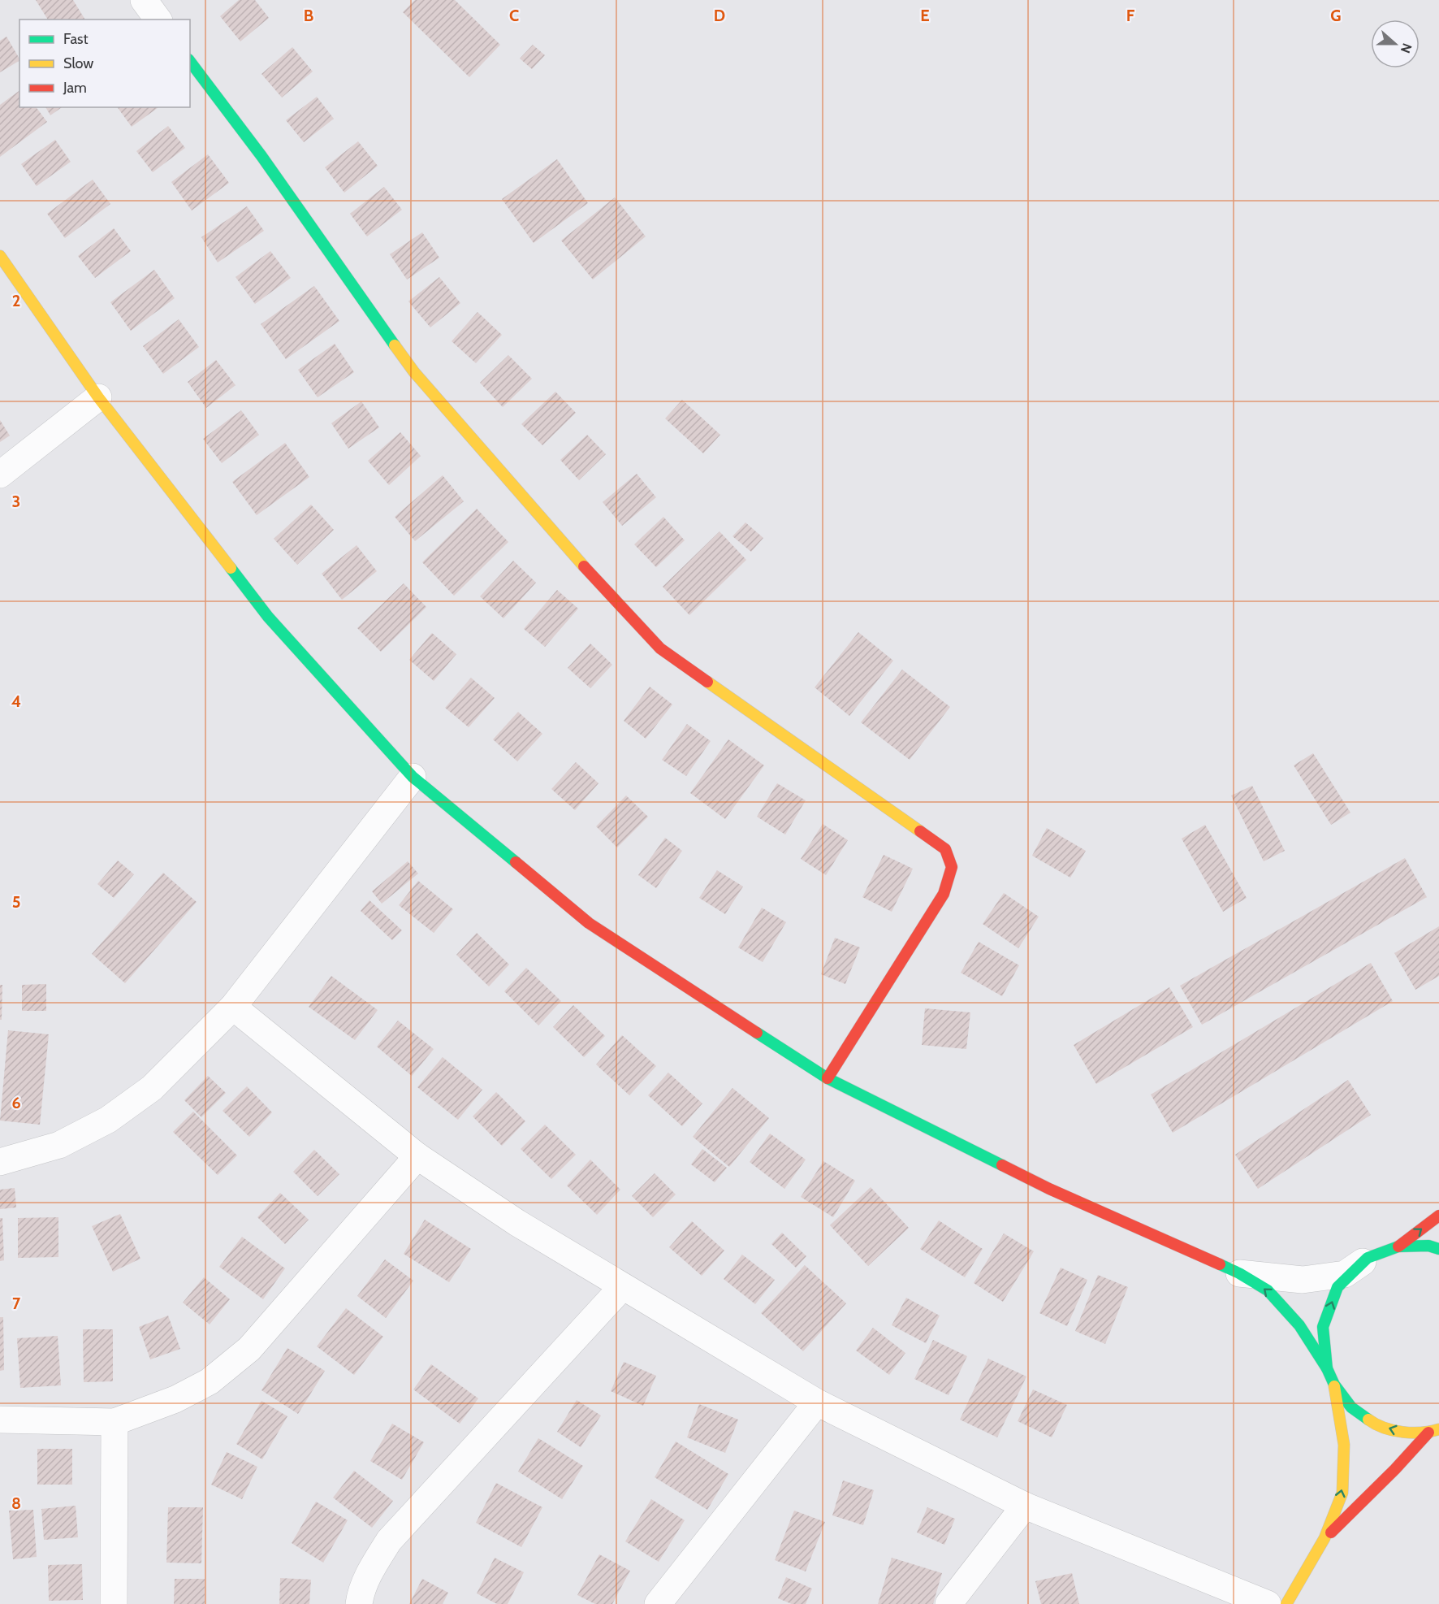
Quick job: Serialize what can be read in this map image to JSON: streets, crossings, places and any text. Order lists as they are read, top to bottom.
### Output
{
  "legend": ["Fast", "Slow", "Jam"],
  "north": "right",
  "grid": {
    "columns": [
      "B",
      "C",
      "D",
      "E",
      "F",
      "G"
    ],
    "rows": [
      "2",
      "3",
      "4",
      "5",
      "6",
      "7",
      "8"
    ]
  }
}
